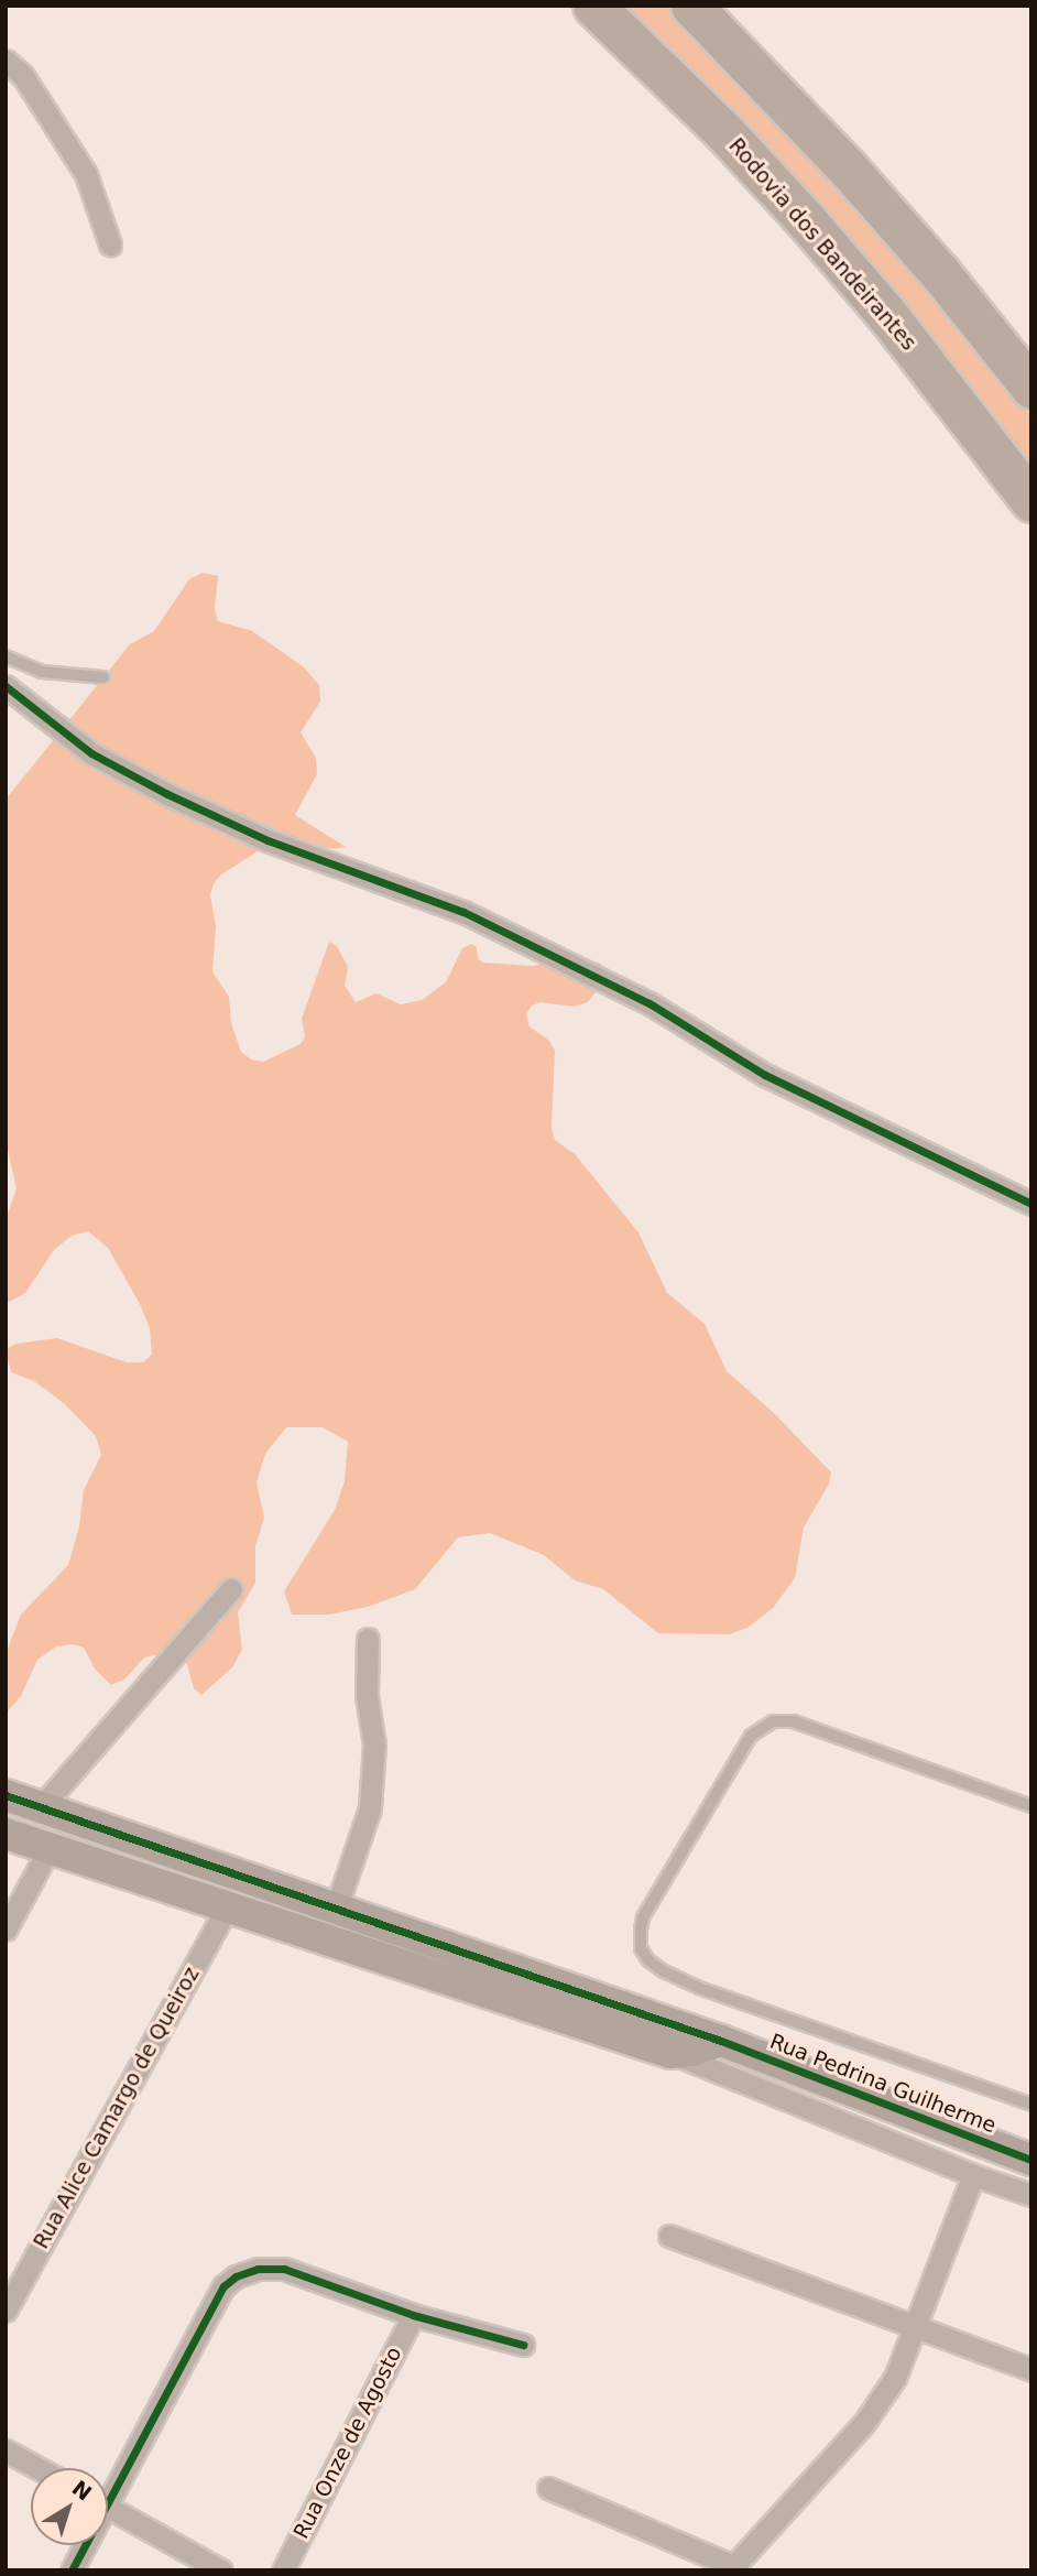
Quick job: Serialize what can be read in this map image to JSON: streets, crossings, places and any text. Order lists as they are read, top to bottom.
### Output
{
  "streets": {
    "highway": ["Rodovia dos Bandeirantes"],
    "street": ["Rua Pedrina Guilherme", "Rua Alice Camargo de Queiroz", "Rua Onze de Agosto"]
  },
  "north": "top right"
}
